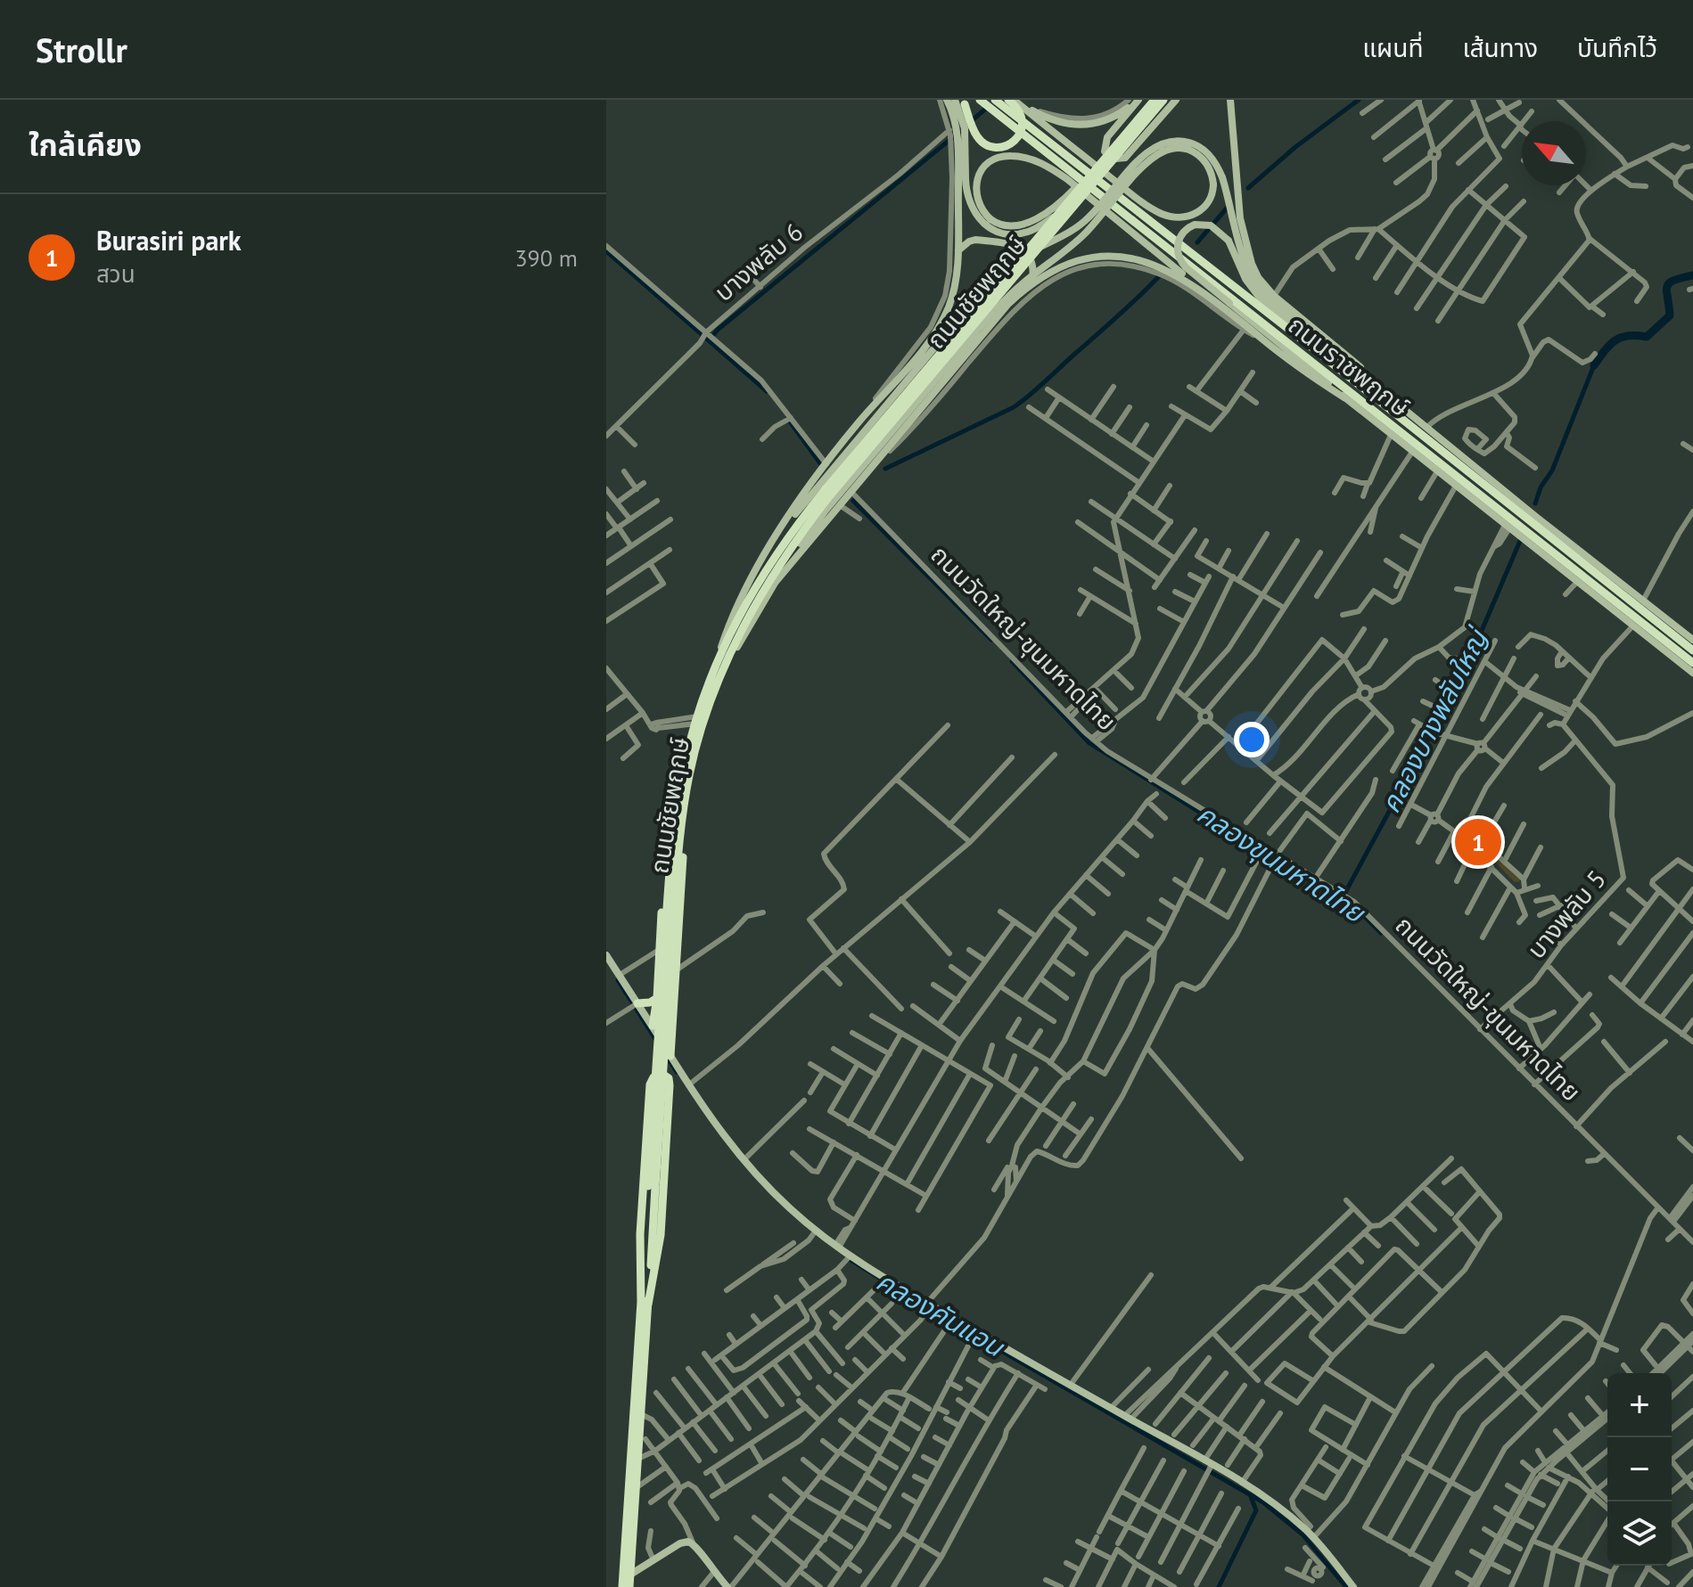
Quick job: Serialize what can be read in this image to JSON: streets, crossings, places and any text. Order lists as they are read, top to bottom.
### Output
{
  "streets": {
    "main road": ["ถนนชัยพฤกษ์", "ถนนราชพฤกษ์"],
    "street": ["บางพลับ 6", "ถนนวัดใหญ่-ขุนมหาดไทย", "บางพลับ 5"]
  },
  "crossings": [
    ["ถนนวัดใหญ่-ขุนมหาดไทย", "บางพลับ 5"]
  ],
  "water": ["คลองบางพลับใหญ่", "คลองขุนมหาดไทย", "คลองคันแอน"],
  "north": "top left",
  "page": {
    "header": "Strollr",
    "nav": ["แผนที่", "เส้นทาง", "บันทึกไว้"],
    "heading": "ใกล้เคียง",
    "list": [
      {
        "mark": "1",
        "name": "Burasiri park",
        "note": "สวน",
        "value": "390 m"
      }
    ],
    "pins": "1",
    "map_buttons": ["+", "−"]
  }
}
